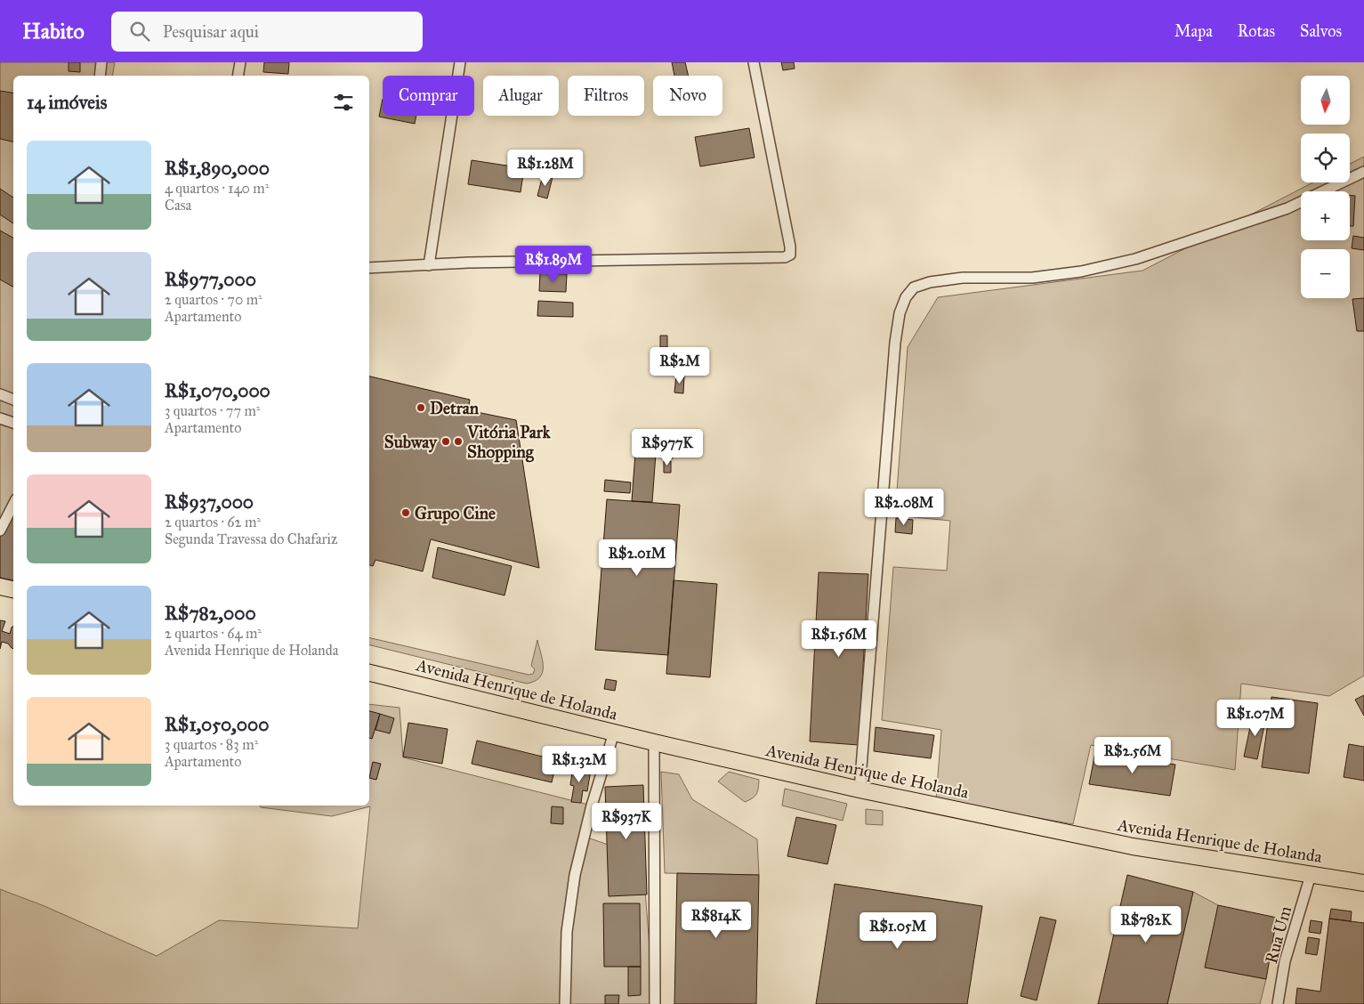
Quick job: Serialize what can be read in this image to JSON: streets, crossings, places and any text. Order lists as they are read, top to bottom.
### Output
{
  "streets": {
    "main road": ["Avenida Henrique de Holanda"],
    "street": ["Rua Um"]
  },
  "crossings": [
    ["Avenida Henrique de Holanda", "Rua Um"]
  ],
  "places": [
    "Detran",
    "Subway",
    "Vitória Park Shopping",
    "Grupo Cine"
  ],
  "north": "bottom",
  "page": {
    "header": "Habito",
    "search": "Pesquisar aqui",
    "nav": ["Mapa", "Rotas", "Salvos"],
    "map_buttons": ["+", "−"],
    "chip": [
      "Comprar",
      "Alugar",
      "Filtros",
      "Novo"
    ],
    "heading": "14 imóveis",
    "list": [
      {
        "name": "R$1,890,000",
        "note": "4 quartos · 140 m² · Casa"
      },
      {
        "name": "R$977,000",
        "note": "2 quartos · 70 m² · Apartamento"
      },
      {
        "name": "R$1,070,000",
        "note": "3 quartos · 77 m² · Apartamento"
      },
      {
        "name": "R$937,000",
        "note": "2 quartos · 62 m² · Segunda Travessa do Chafariz"
      },
      {
        "name": "R$782,000",
        "note": "2 quartos · 64 m² · Avenida Henrique de Holanda"
      },
      {
        "name": "R$1,050,000",
        "note": "3 quartos · 83 m² · Apartamento"
      }
    ],
    "price": [
      "R$1.28M",
      "R$1.89M",
      "R$2M",
      "R$977K",
      "R$2.08M",
      "R$2.01M",
      "R$1.56M",
      "R$1.07M",
      "R$2.56M",
      "R$1.32M",
      "R$937K",
      "R$814K",
      "R$782K",
      "R$1.05M"
    ]
  }
}
